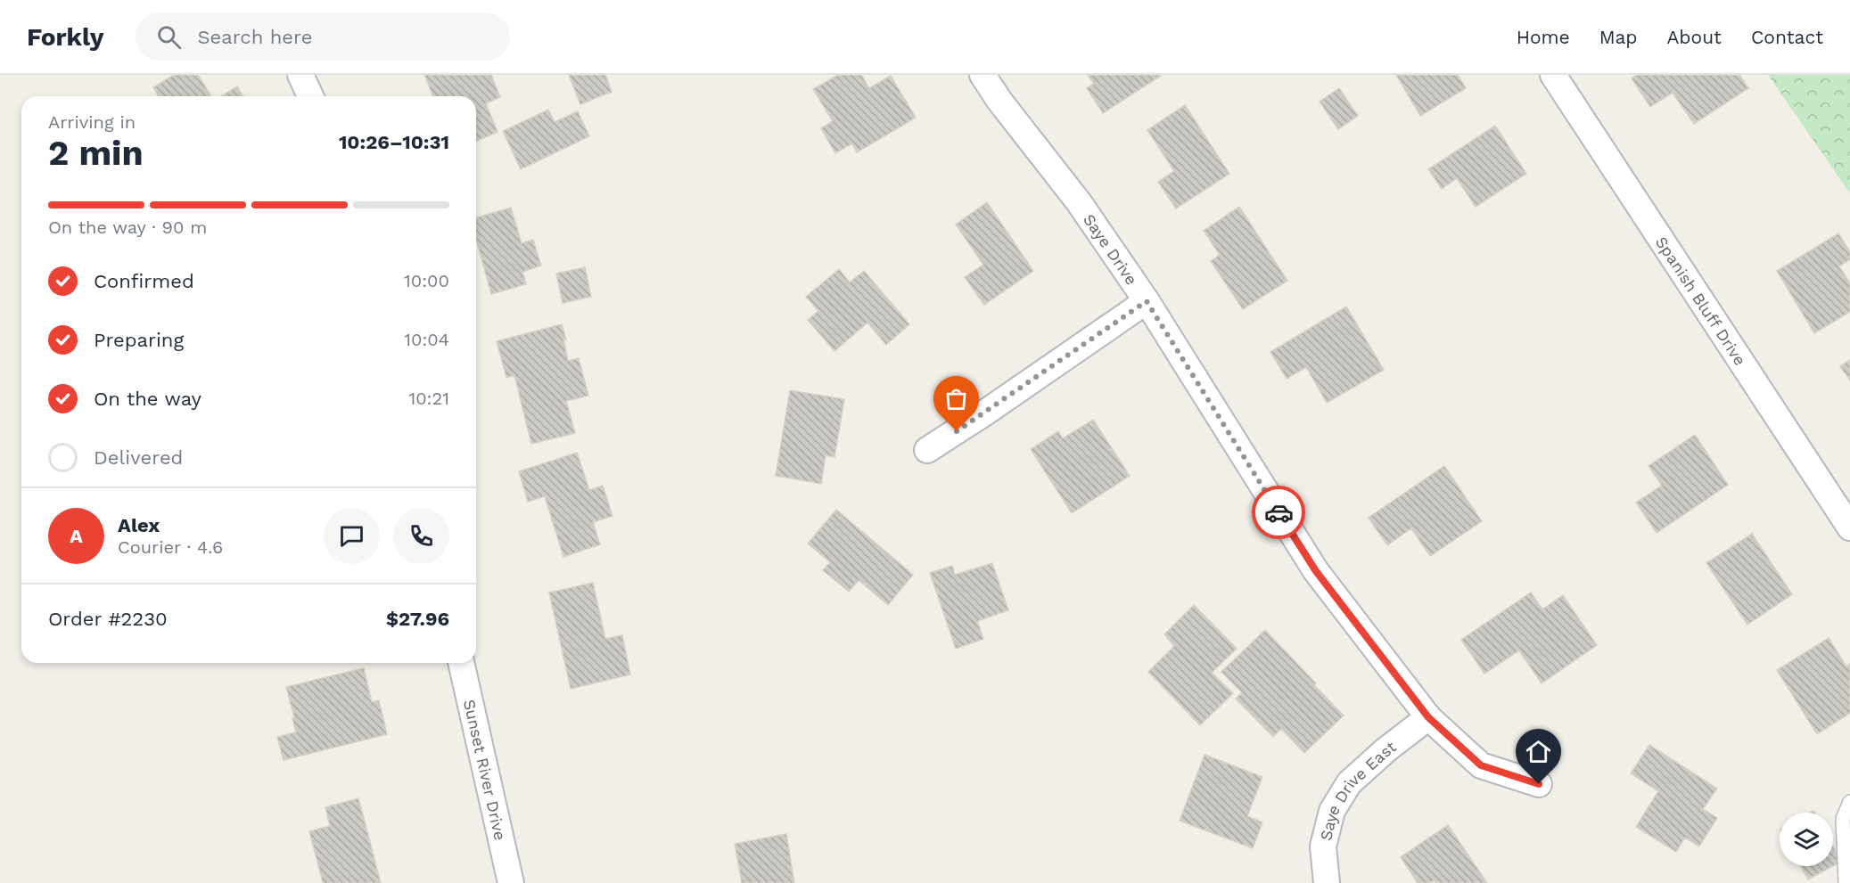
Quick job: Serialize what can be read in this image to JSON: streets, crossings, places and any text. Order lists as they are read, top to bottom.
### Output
{
  "streets": {
    "street": [
      "Saye Drive",
      "Spanish Bluff Drive",
      "Sunset River Drive",
      "Saye Drive East"
    ]
  },
  "crossings": [
    ["Saye Drive", "Saye Drive East"]
  ],
  "page": {
    "header": "Forkly",
    "search": "Search here",
    "nav": [
      "Home",
      "Map",
      "About",
      "Contact"
    ],
    "heading": ["2 min", "Arriving in", "10:26–10:31"],
    "panel": [
      "Alex",
      "Courier · 4.6",
      "Order #2230",
      "$27.96"
    ],
    "bar": "On the way · 90 m",
    "list": [
      ["Confirmed", "10:00"],
      ["Preparing", "10:04"],
      ["On the way", "10:21"],
      "Delivered"
    ],
    "round": "A"
  }
}
